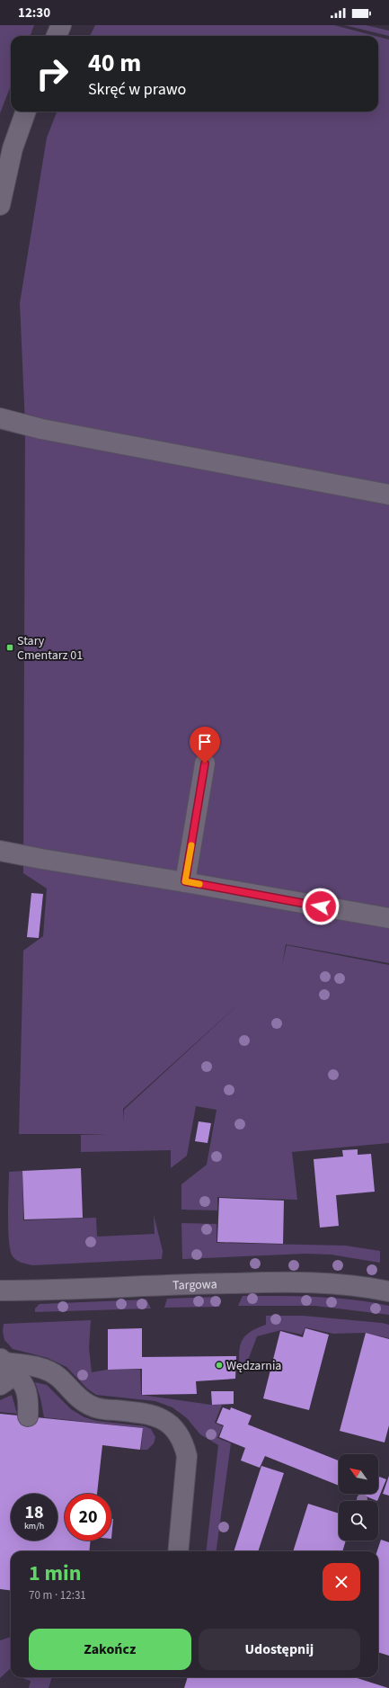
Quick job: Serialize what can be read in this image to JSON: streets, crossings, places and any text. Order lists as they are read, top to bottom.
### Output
{
  "streets": {
    "street": ["Targowa"]
  },
  "places": {
    "transit": ["Stary Cmentarz 01"],
    "other": ["Wędzarnia"]
  },
  "north": "top left",
  "page": {
    "status": "12:30",
    "turn": ["40 m", "Skręć w prawo"],
    "speed": "18 km/h",
    "limit": "20",
    "heading": ["1 min", "70 m · 12:31"],
    "buttons": ["Zakończ", "Udostępnij"]
  }
}
